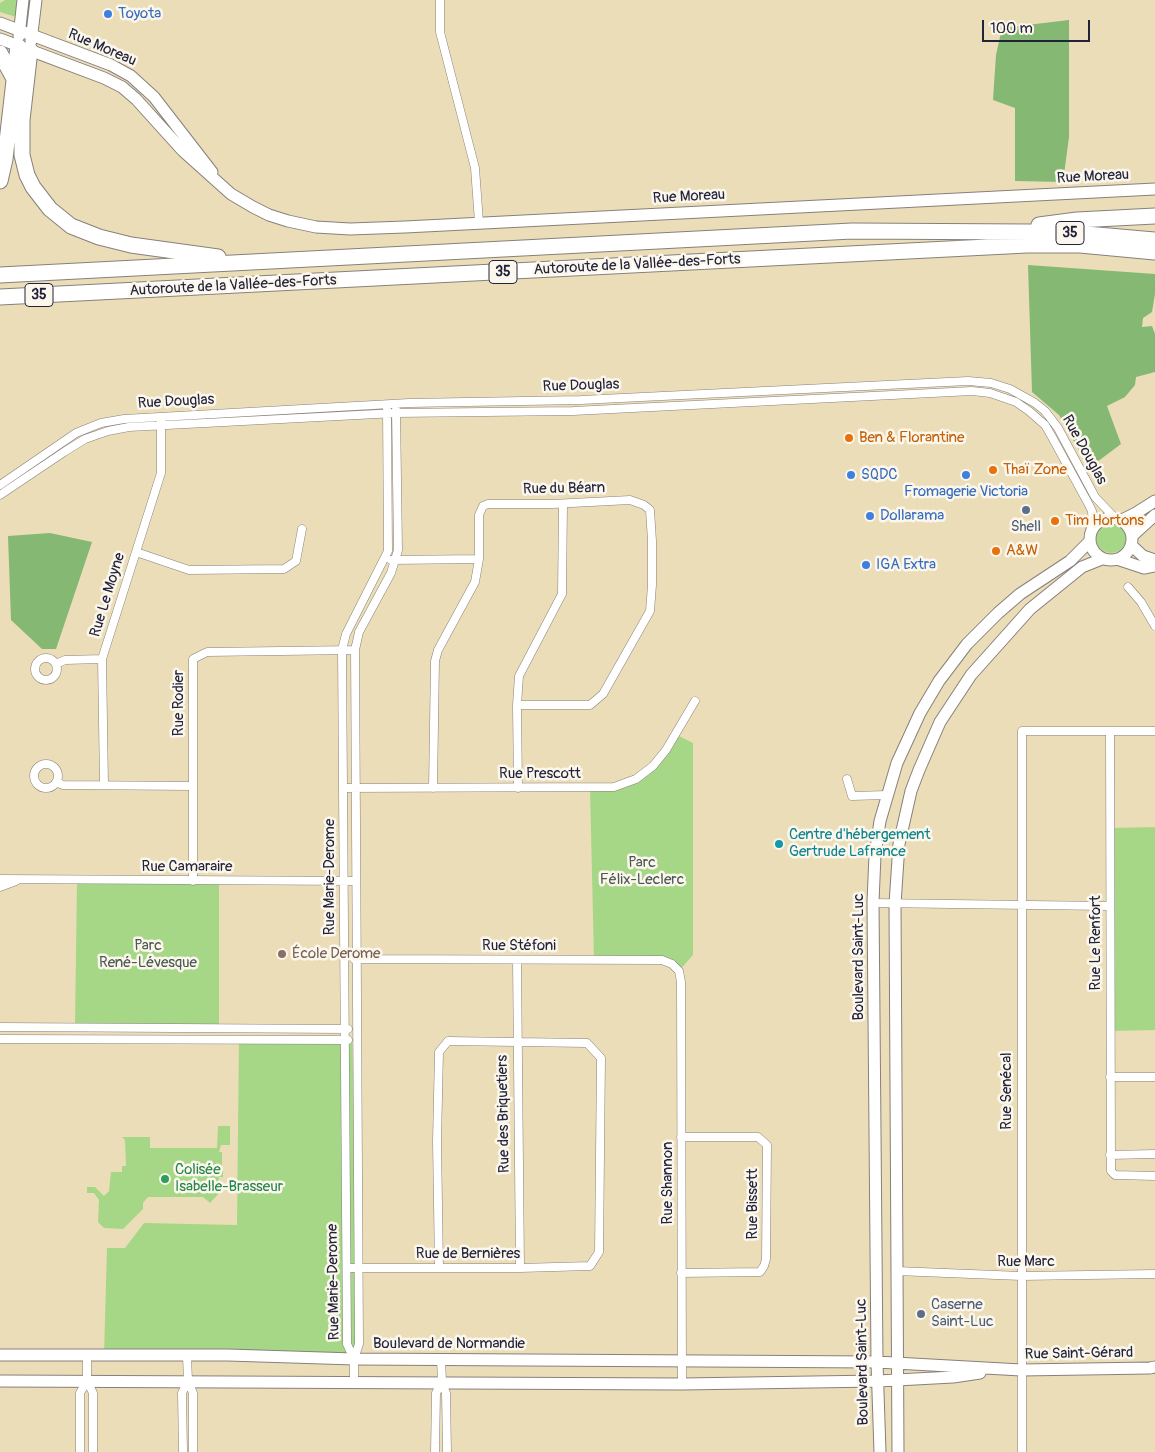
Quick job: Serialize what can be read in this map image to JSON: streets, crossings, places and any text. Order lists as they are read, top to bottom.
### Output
{
  "streets": {
    "highway": ["35", "Autoroute de la Vallée-des-Forts"],
    "street": [
      "Rue Moreau",
      "Rue Douglas",
      "Rue du Béarn",
      "Rue Le Moyne",
      "Rue Rodier",
      "Rue Prescott",
      "Rue Camaraire",
      "Rue Marie-Derome",
      "Rue Le Renfort",
      "Rue Stéfoni",
      "Boulevard Saint-Luc",
      "Rue Senécal",
      "Rue des Briquetiers",
      "Rue Shannon",
      "Rue Bissett",
      "Rue de Bernières",
      "Rue Marc",
      "Boulevard de Normandie",
      "Rue Saint-Gérard"
    ]
  },
  "crossings": [
    ["Rue Douglas", "Rue Le Moyne"],
    ["Rue Douglas", "Rue Marie-Derome"],
    ["Rue Douglas", "Boulevard Saint-Luc"],
    ["Rue du Béarn", "Rue Prescott"],
    ["Rue Rodier", "Rue Camaraire"],
    ["Rue Rodier", "Rue Marie-Derome"],
    ["Rue Prescott", "Rue Marie-Derome"],
    ["Rue Camaraire", "Rue Marie-Derome"],
    ["Rue Marie-Derome", "Rue Stéfoni"],
    ["Rue Marie-Derome", "Rue de Bernières"],
    ["Rue Marie-Derome", "Boulevard de Normandie"],
    ["Rue Le Renfort", "Rue Senécal"],
    ["Rue Stéfoni", "Rue des Briquetiers"],
    ["Rue Stéfoni", "Rue Shannon"],
    ["Boulevard Saint-Luc", "Boulevard de Normandie"],
    ["Rue Senécal", "Rue Marc"],
    ["Rue Senécal", "Rue Saint-Gérard"],
    ["Rue des Briquetiers", "Rue de Bernières"],
    ["Rue Shannon", "Rue Bissett"],
    ["Rue Shannon", "Boulevard de Normandie"],
    ["Boulevard de Normandie", "Rue Saint-Gérard"]
  ],
  "parks": ["Parc Félix-Leclerc", "Parc René-Lévesque"],
  "places": [
    "Toyota",
    "Ben & Florantine",
    "Thaï Zone",
    "SQDC",
    "Fromagerie Victoria",
    "Shell",
    "Dollarama",
    "Tim Hortons",
    "A&W",
    "IGA Extra",
    "Centre d'hébergement Gertrude Lafrance",
    "École Derome",
    "Colisée Isabelle-Brasseur",
    "Caserne Saint-Luc"
  ],
  "scale_bar": "100 m"
}
